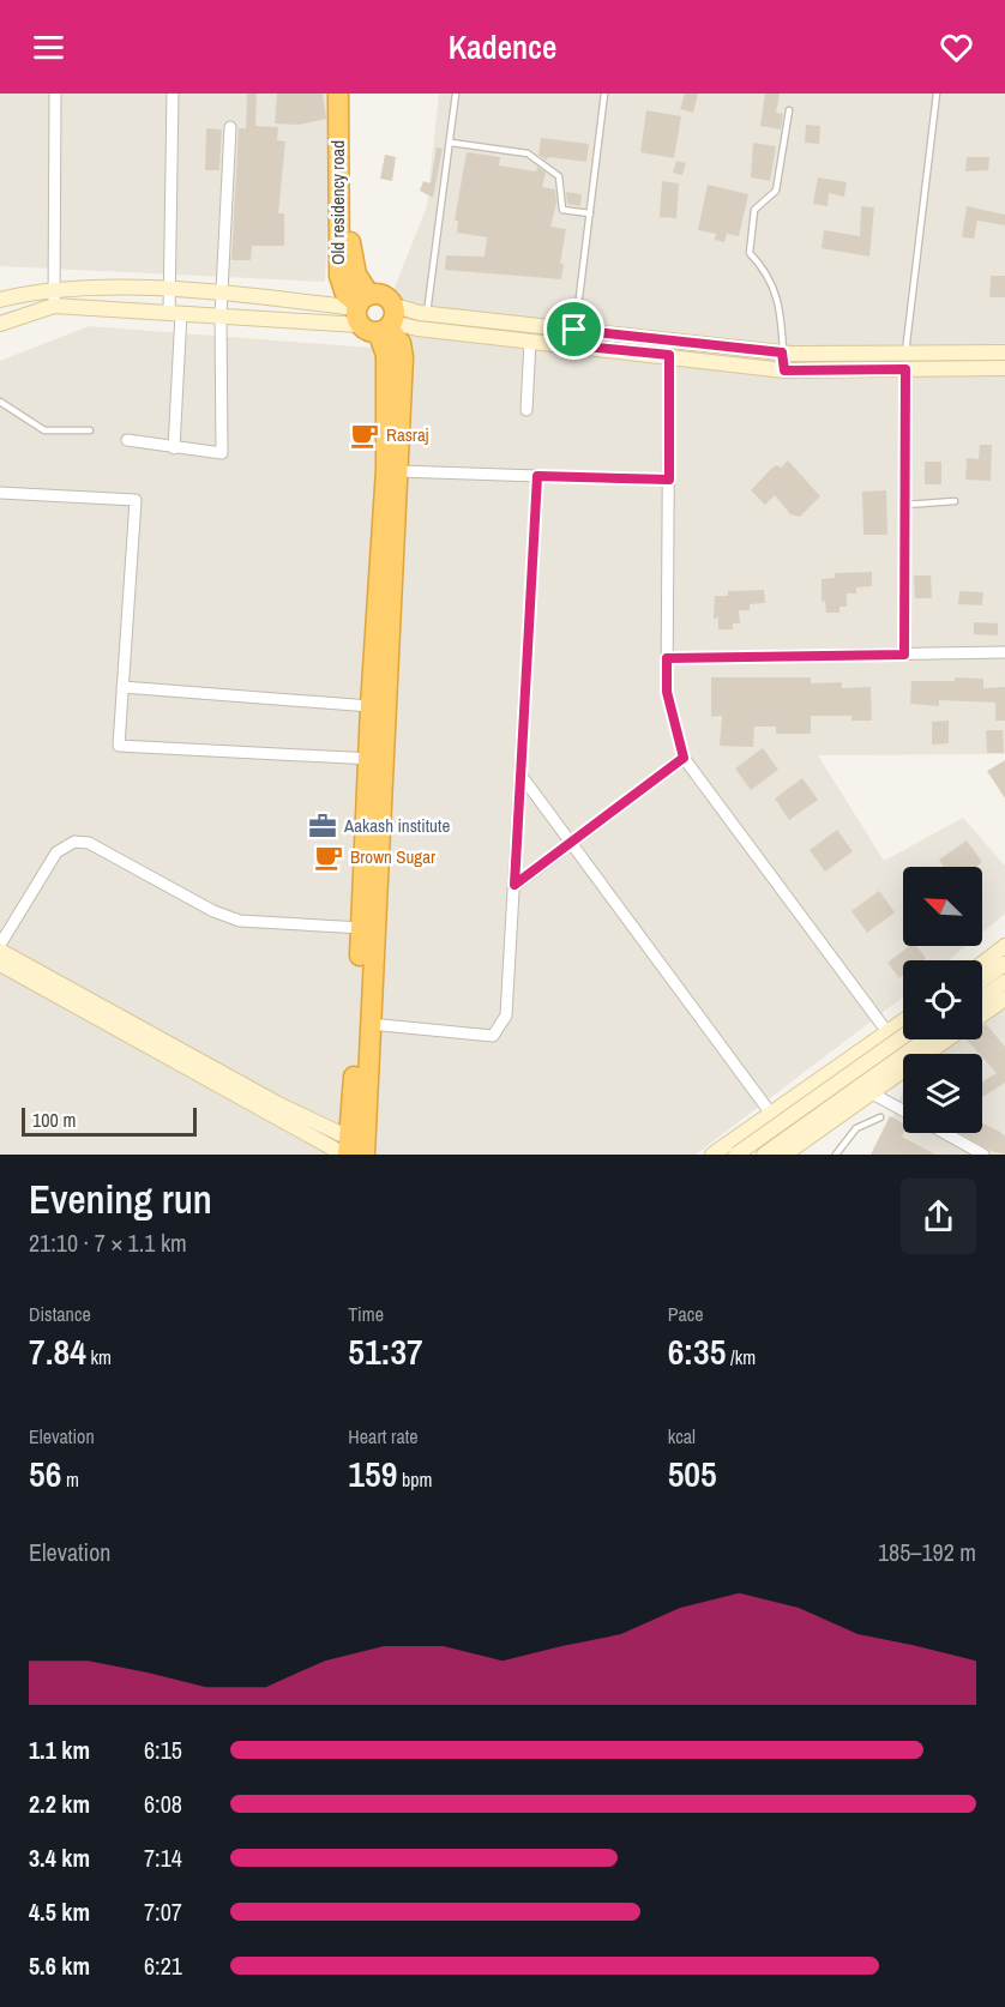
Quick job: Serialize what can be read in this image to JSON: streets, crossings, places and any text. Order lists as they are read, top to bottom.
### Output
{
  "streets": {
    "highway": ["Old residency road"]
  },
  "places": {
    "cafe": ["Rasraj", "Brown Sugar"],
    "office": ["Aakash institute"]
  },
  "scale_bar": "100 m",
  "north": "top left",
  "page": {
    "header": "Kadence",
    "scale": "100 m",
    "heading": ["Evening run", "21:10 · 7 × 1.1 km"],
    "stats": [
      ["Distance", "7.84 km"],
      ["Time", "51:37"],
      ["Pace", "6:35 /km"],
      ["Elevation", "56 m"],
      ["Heart rate", "159 bpm"],
      ["kcal", "505"]
    ],
    "chart": ["Elevation", "185–192 m"],
    "list": [
      {
        "name": "1.1 km",
        "note": "6:15"
      },
      {
        "name": "2.2 km",
        "note": "6:08"
      },
      {
        "name": "3.4 km",
        "note": "7:14"
      },
      {
        "name": "4.5 km",
        "note": "7:07"
      },
      {
        "name": "5.6 km",
        "note": "6:21"
      }
    ]
  }
}
